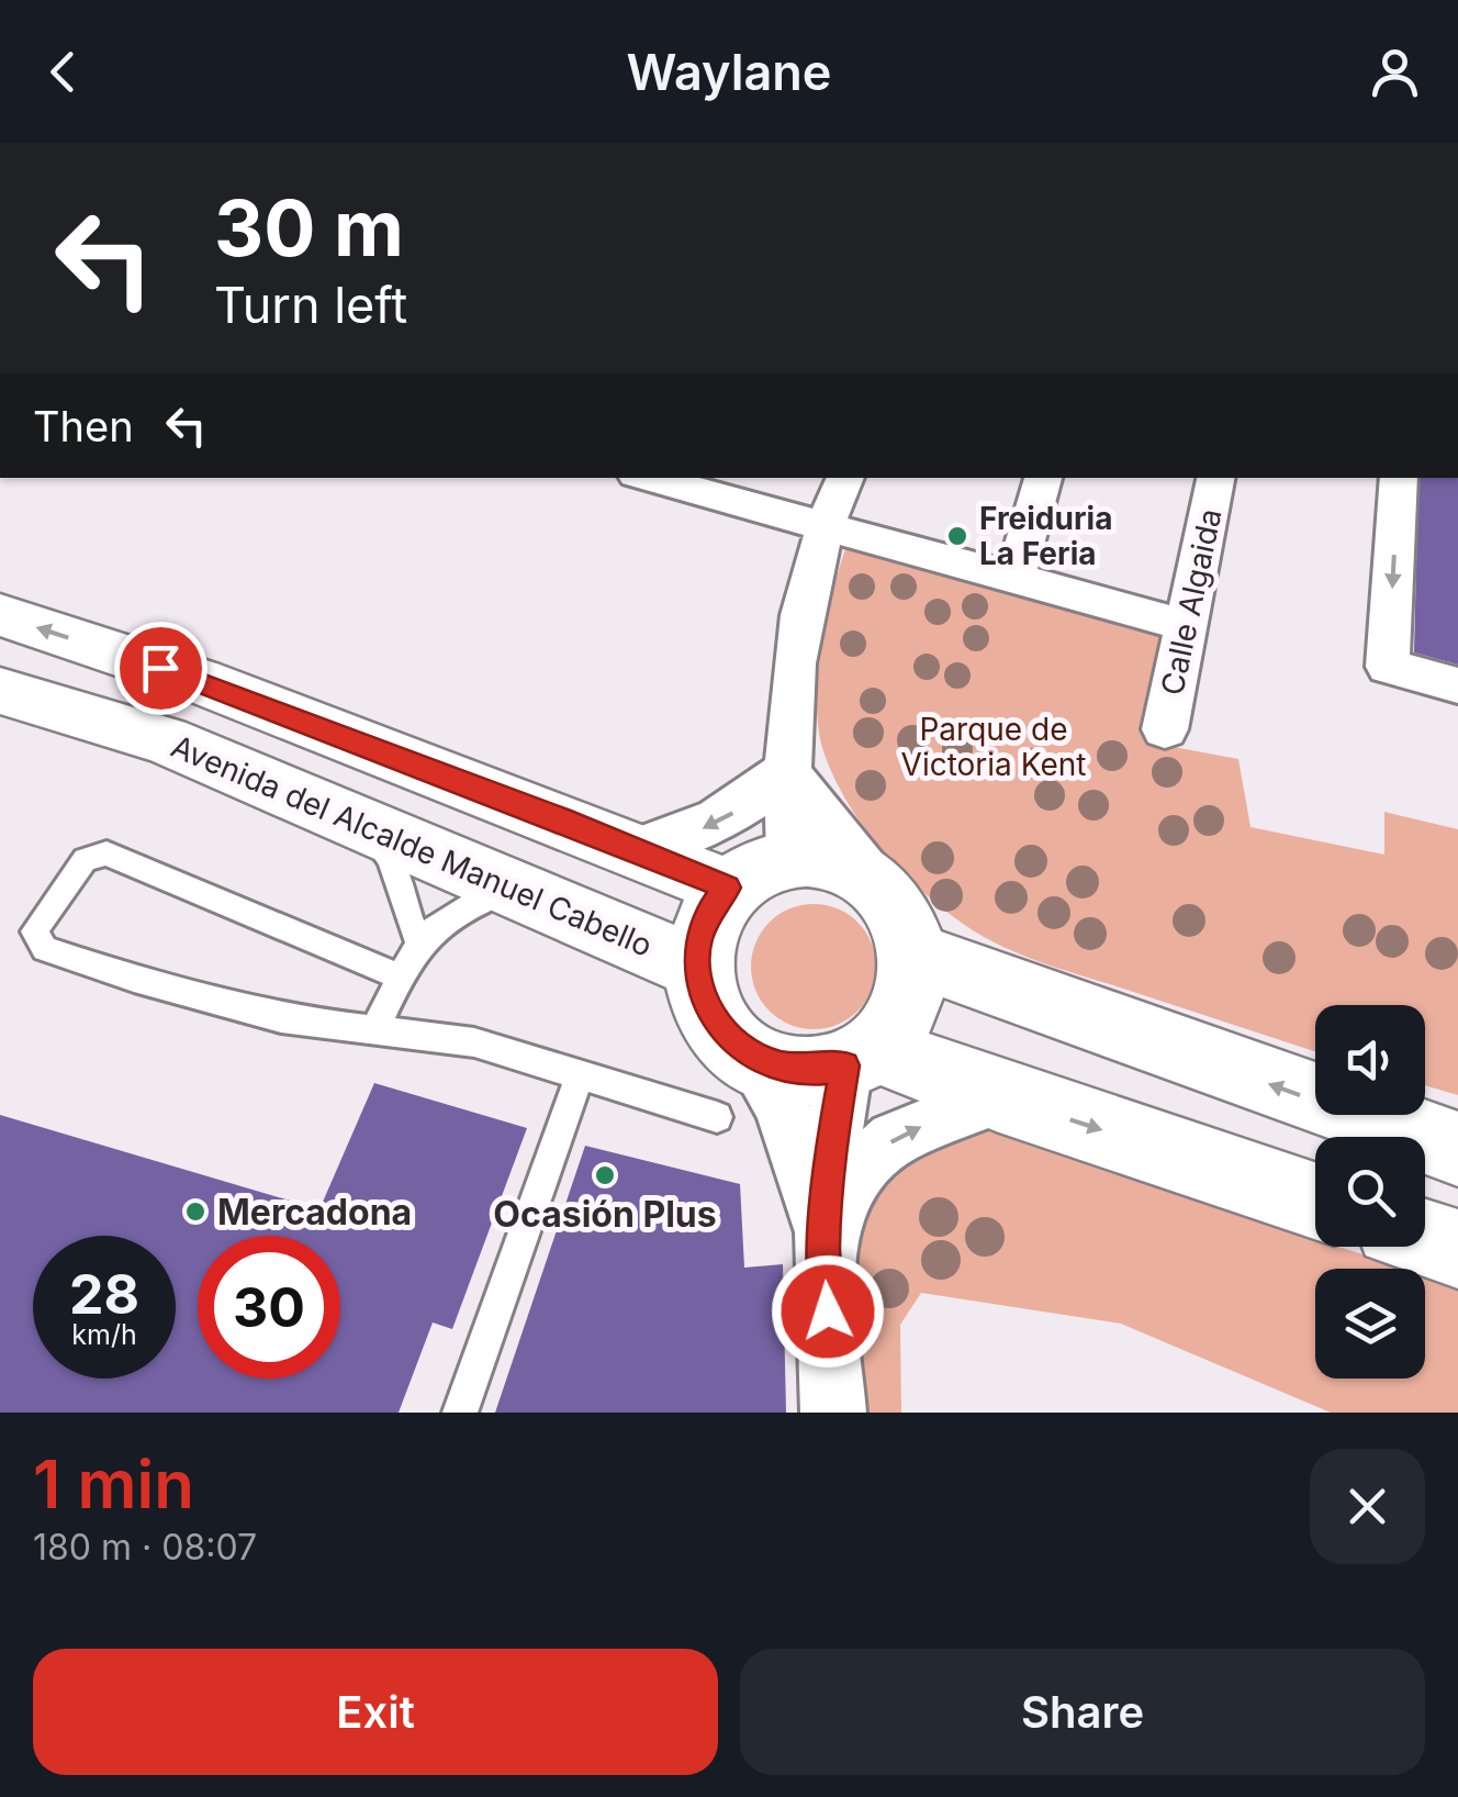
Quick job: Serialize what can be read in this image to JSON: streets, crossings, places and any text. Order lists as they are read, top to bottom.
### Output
{
  "streets": {
    "main road": ["Avenida del Alcalde Manuel Cabello"],
    "street": ["Calle Algaida"]
  },
  "parks": ["Parque de Victoria Kent"],
  "places": ["Freiduria La Feria", "Ocasión Plus", "Mercadona"],
  "page": {
    "header": "Waylane",
    "turn": ["30 m", "Turn left"],
    "then": "Then",
    "speed": "28 km/h",
    "limit": "30",
    "heading": ["1 min", "180 m · 08:07"],
    "buttons": ["Exit", "Share"]
  }
}
